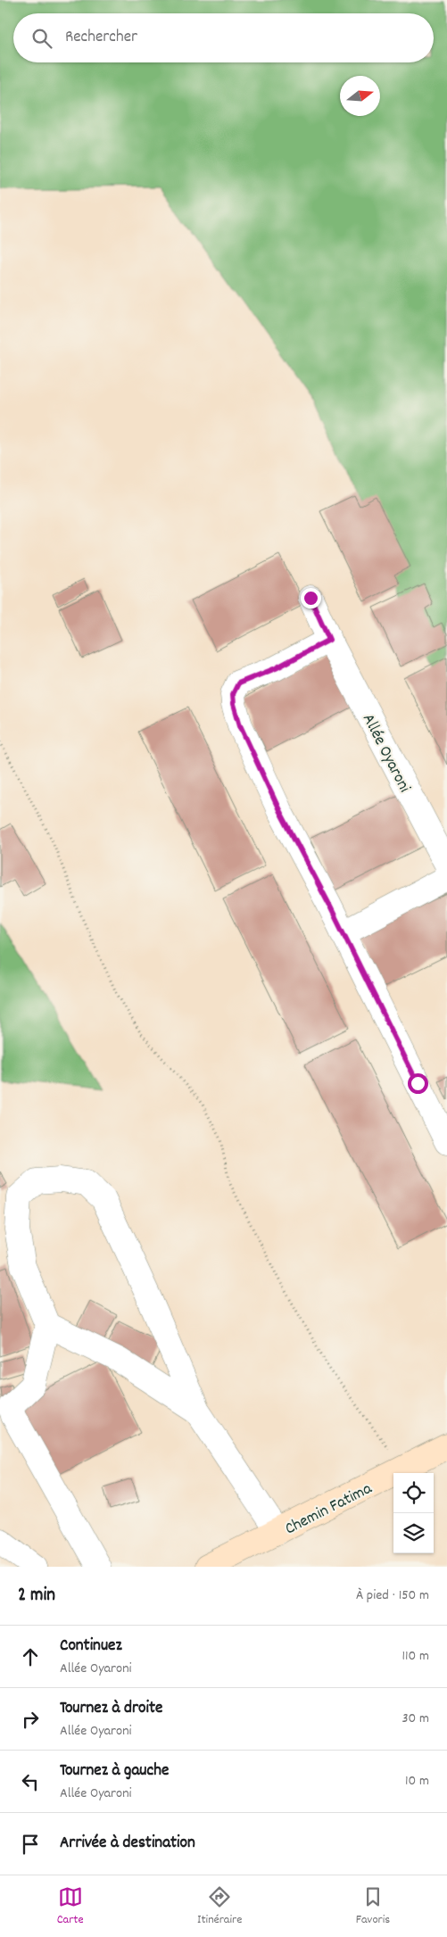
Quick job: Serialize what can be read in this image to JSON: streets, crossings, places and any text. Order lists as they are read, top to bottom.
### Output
{
  "streets": {
    "street": ["Allée Oyaroni", "Chemin Fatima"]
  },
  "north": "right",
  "page": {
    "search": "Rechercher",
    "heading": ["2 min", "À pied · 150 m"],
    "list": [
      ["Continuez", "Allée Oyaroni", "110 m"],
      ["Tournez à droite", "Allée Oyaroni", "30 m"],
      ["Tournez à gauche", "Allée Oyaroni", "10 m"],
      "Arrivée à destination"
    ],
    "nav": ["Carte", "Itinéraire", "Favoris"]
  }
}
